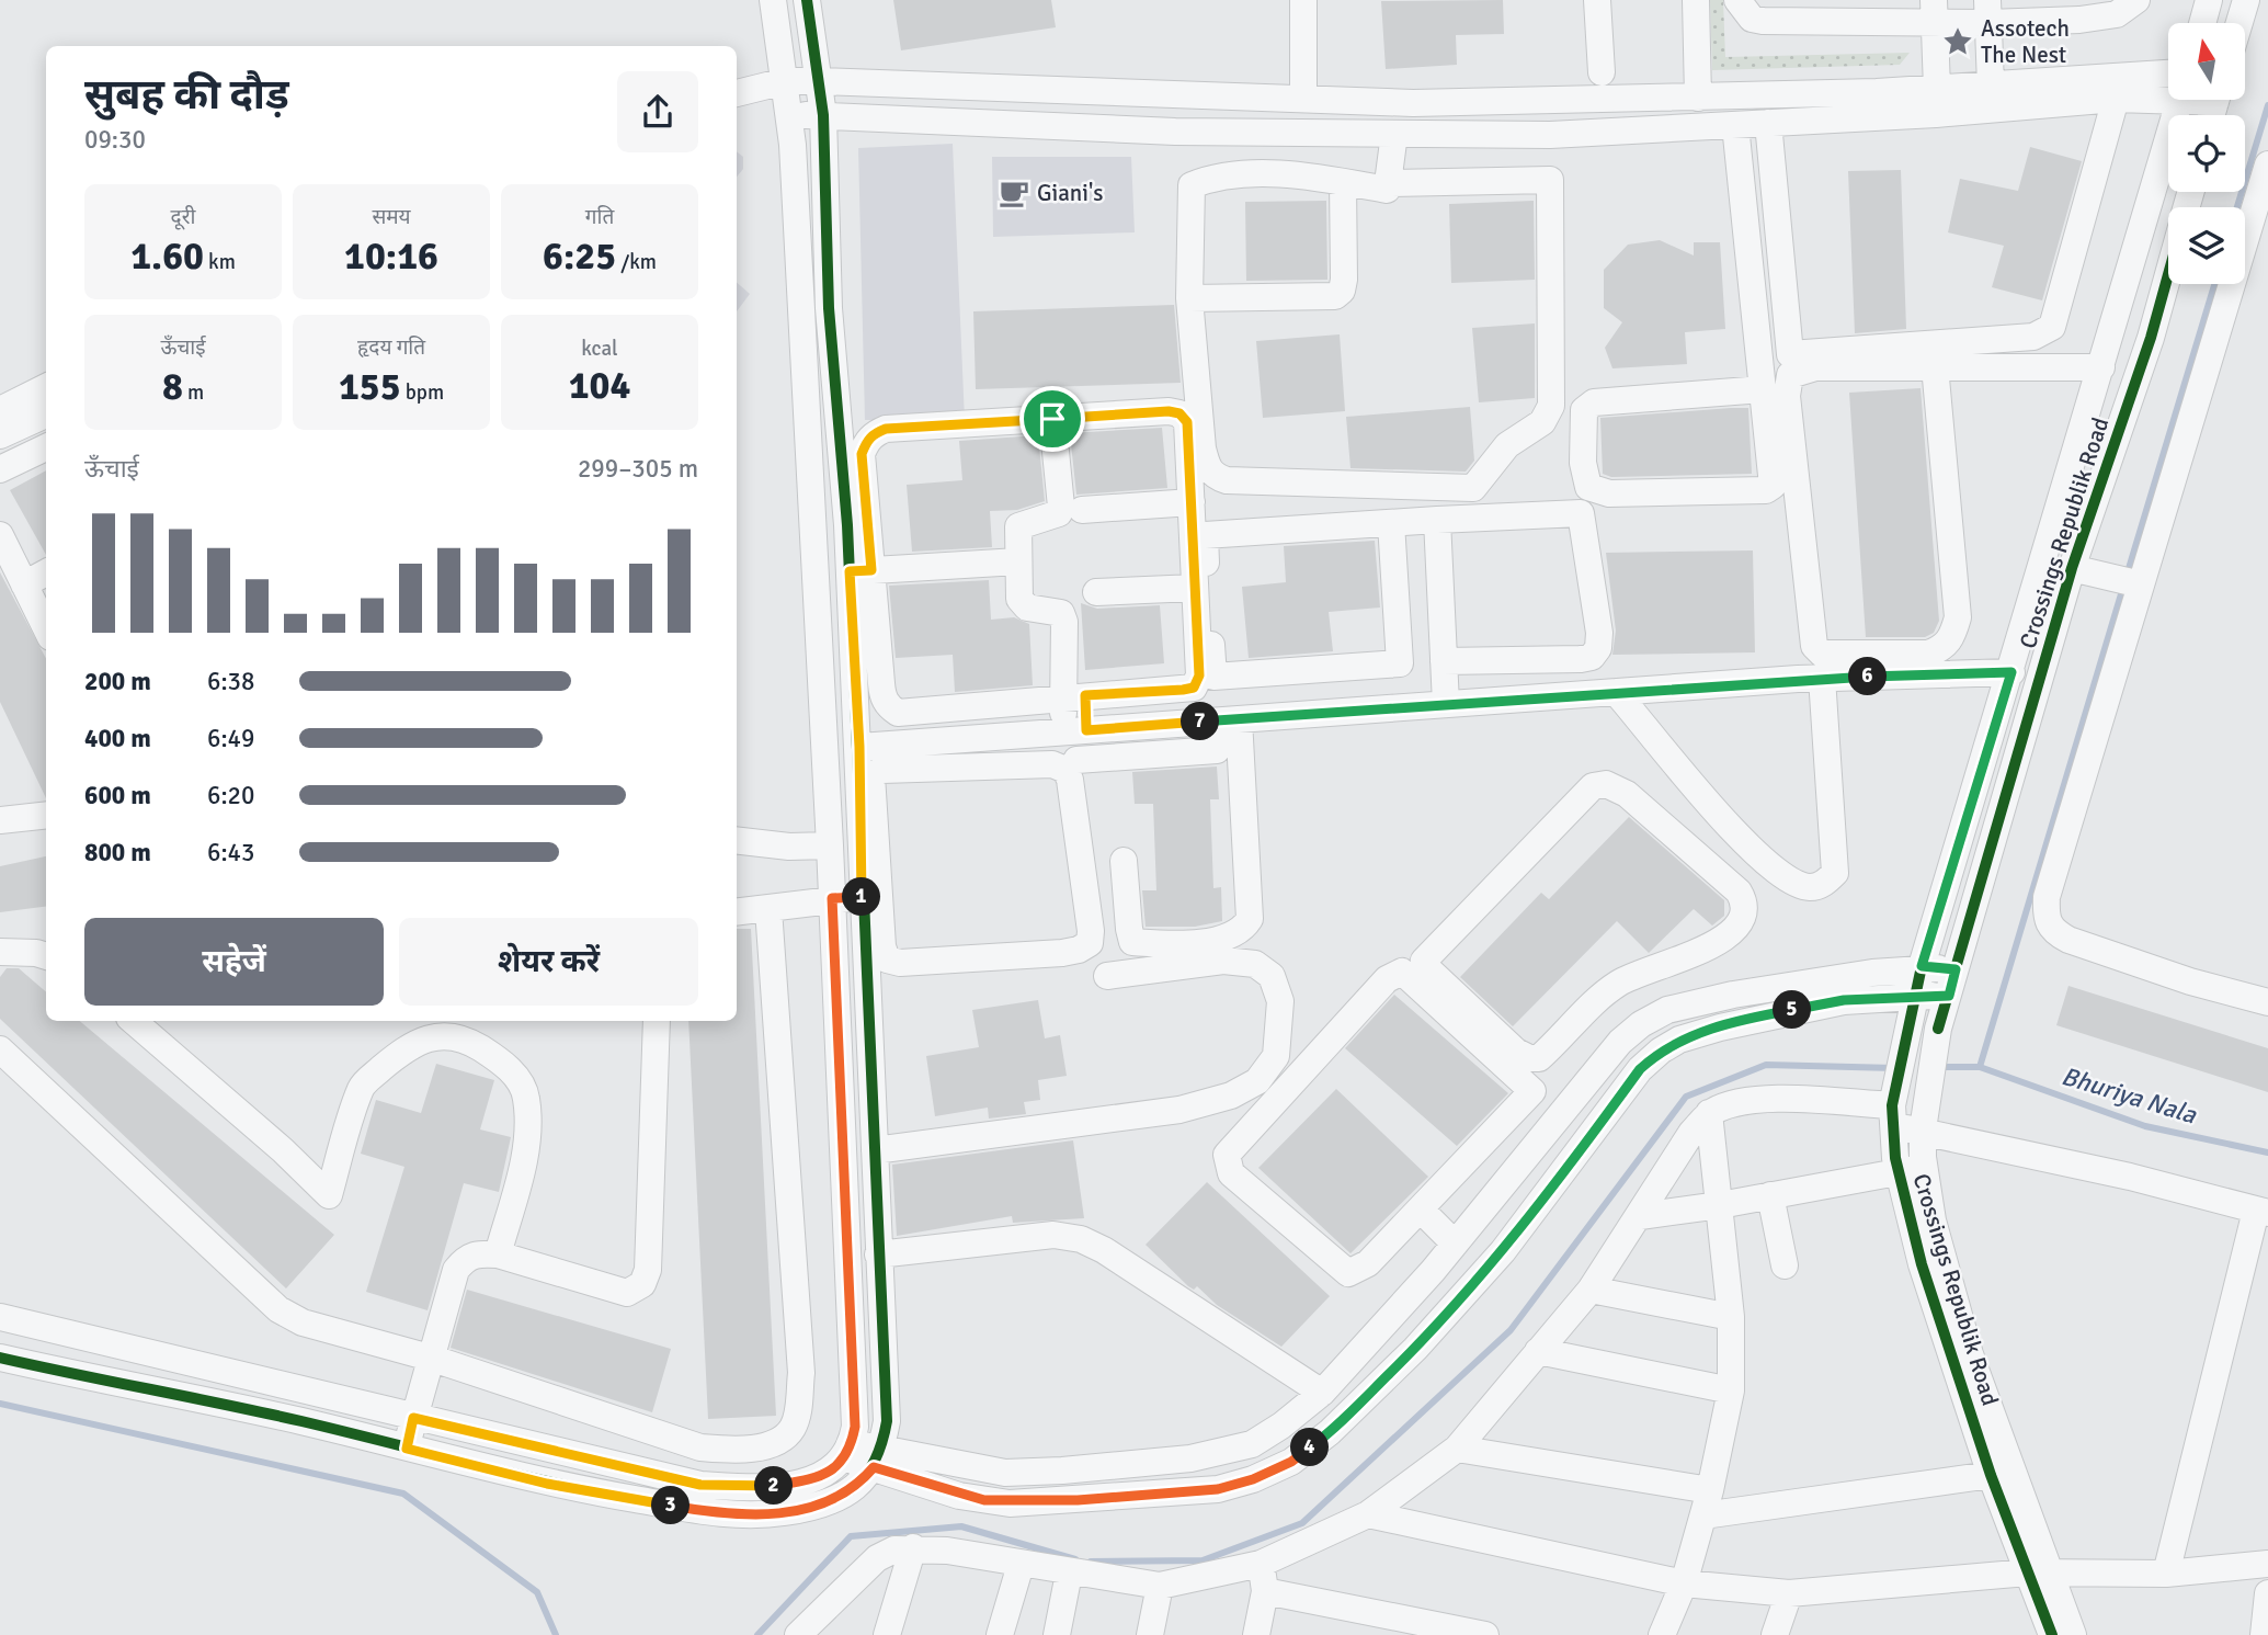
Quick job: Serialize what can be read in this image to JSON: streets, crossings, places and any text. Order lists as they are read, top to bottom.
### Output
{
  "streets": {
    "street": ["Crossings Republik Road"]
  },
  "water": ["Bhuriya Nala"],
  "places": {
    "place": ["Assotech The Nest"],
    "cafe": ["Giani's"]
  },
  "north": "top",
  "page": {
    "heading": ["सुबह की दौड़", "09:30"],
    "stats": [
      ["दूरी", "1.60 km"],
      ["समय", "10:16"],
      ["गति", "6:25 /km"],
      ["ऊँचाई", "8 m"],
      ["हृदय गति", "155 bpm"],
      ["kcal", "104"]
    ],
    "chart": ["ऊँचाई", "299–305 m"],
    "list": [
      {
        "name": "200 m",
        "note": "6:38"
      },
      {
        "name": "400 m",
        "note": "6:49"
      },
      {
        "name": "600 m",
        "note": "6:20"
      },
      {
        "name": "800 m",
        "note": "6:43"
      }
    ],
    "pins": [
      "6",
      "7",
      "1",
      "5",
      "4",
      "2",
      "3"
    ],
    "buttons": ["सहेजें", "शेयर करें"]
  }
}
